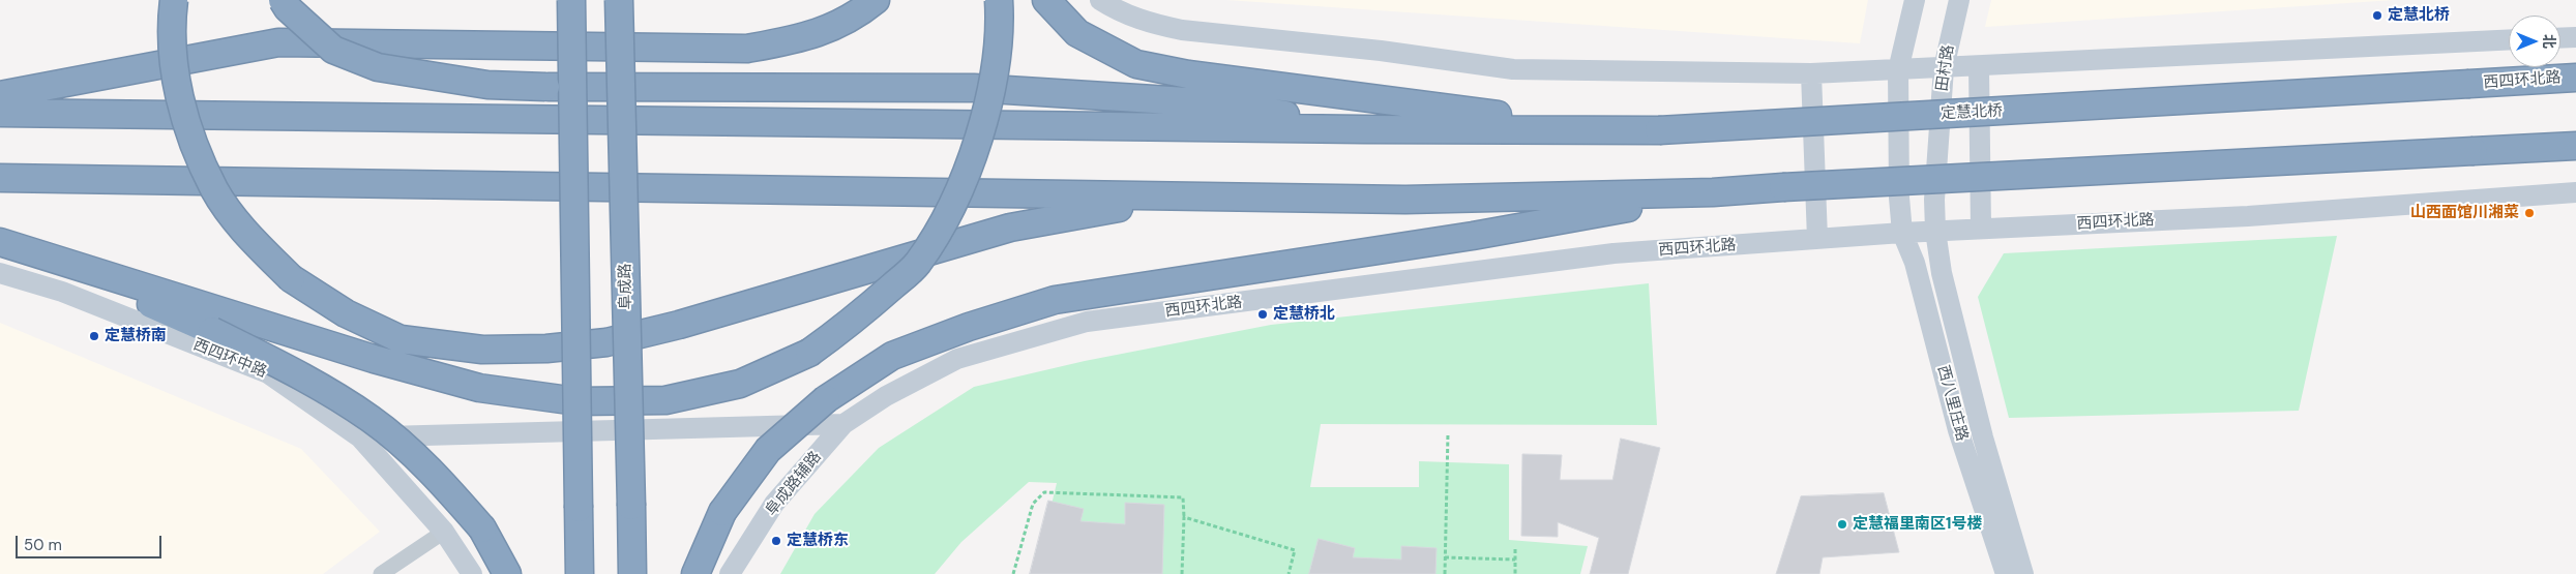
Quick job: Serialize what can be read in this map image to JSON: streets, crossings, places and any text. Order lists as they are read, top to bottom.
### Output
{
  "streets": {
    "highway": ["西四环北路", "定慧北桥", "阜成路"],
    "main road": [
      "田村路",
      "西四环中路",
      "西八里庄路",
      "阜成路辅路"
    ]
  },
  "crossings": [
    ["田村路", "西四环北路"],
    ["田村路", "西八里庄路"],
    ["西四环北路", "定慧北桥"],
    ["西四环北路", "西八里庄路"],
    ["西四环北路", "阜成路辅路"]
  ],
  "places": [
    "定慧北桥",
    "山西面馆川湘菜",
    "定慧桥北",
    "定慧桥南",
    "定慧福里南区1号楼",
    "定慧桥东"
  ],
  "scale_bar": "50 m",
  "north": "right"
}
